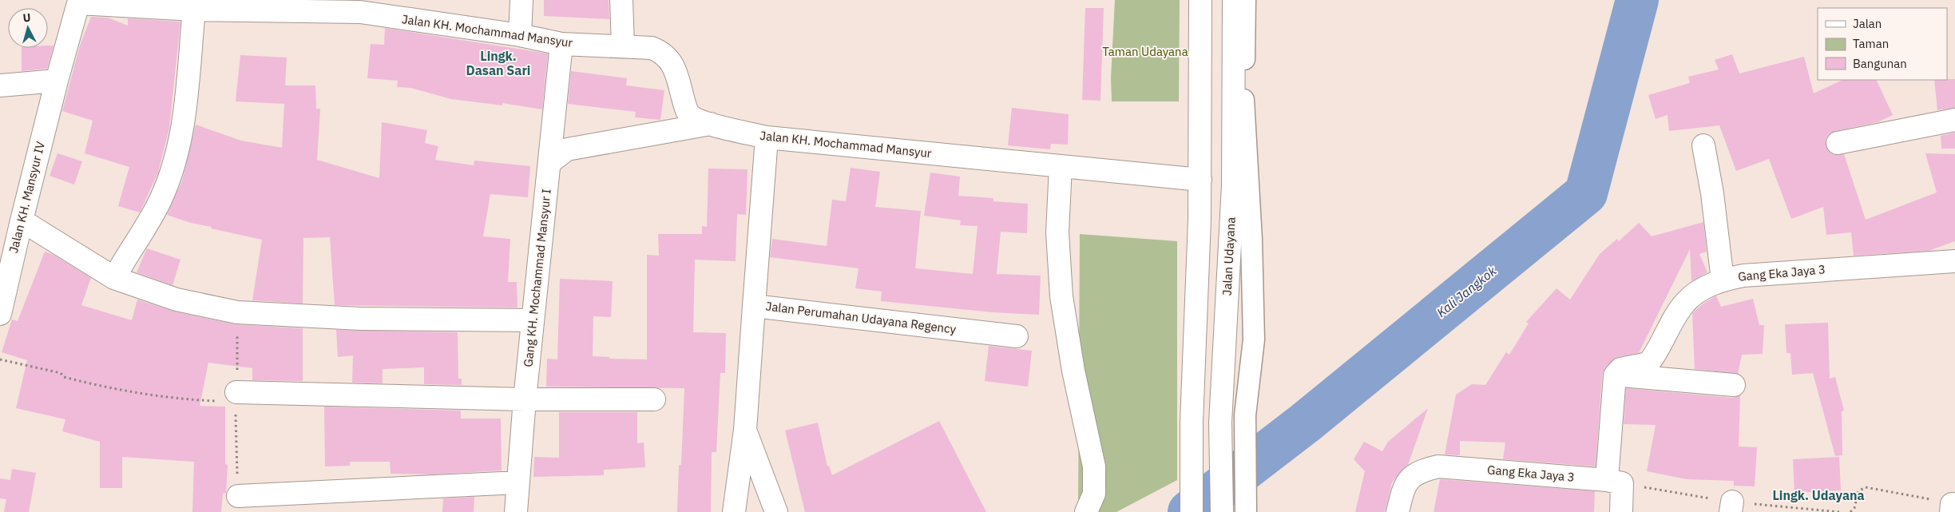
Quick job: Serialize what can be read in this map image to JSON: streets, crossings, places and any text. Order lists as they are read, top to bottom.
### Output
{
  "streets": {
    "street": [
      "Jalan KH. Mochammad Mansyur",
      "Jalan KH. Mansyur IV",
      "Jalan Udayana",
      "Gang Eka Jaya 3",
      "Gang KH. Mochammad Mansyur I",
      "Jalan Perumahan Udayana Regency"
    ]
  },
  "crossings": [
    ["Jalan KH. Mochammad Mansyur", "Jalan KH. Mansyur IV"],
    ["Jalan KH. Mochammad Mansyur", "Gang KH. Mochammad Mansyur I"],
    ["Jalan KH. Mochammad Mansyur", "Jalan Perumahan Udayana Regency"]
  ],
  "districts": ["Lingk. Dasan Sari", "Lingk. Udayana"],
  "water": ["Kali Jangkok"],
  "parks": ["Taman Udayana"],
  "legend": ["Jalan", "Taman", "Bangunan"],
  "north": "top"
}
